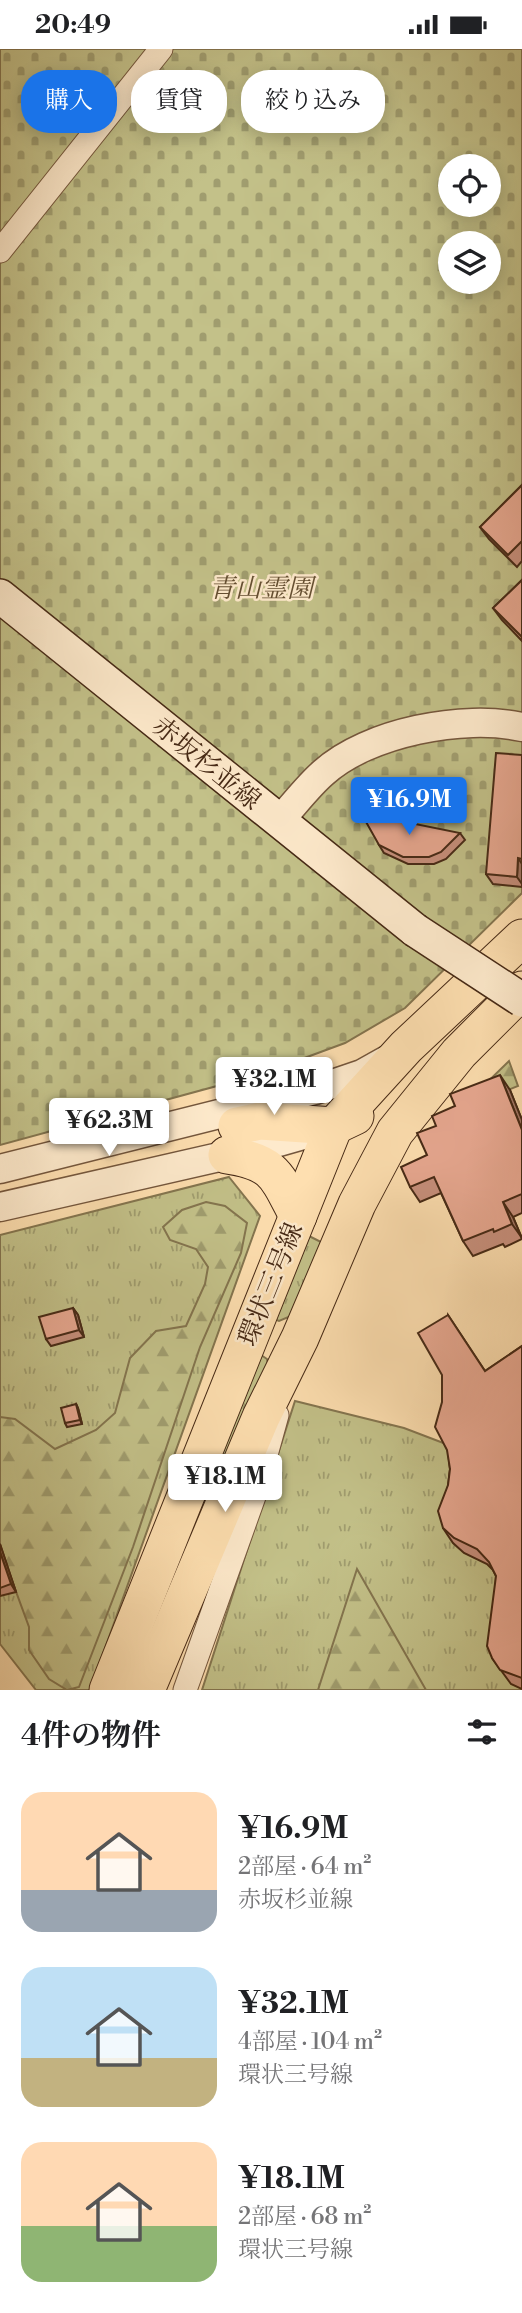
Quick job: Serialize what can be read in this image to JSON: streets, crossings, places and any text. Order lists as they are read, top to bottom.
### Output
{
  "streets": {
    "main road": ["赤坂杉並線", "環状三号線"]
  },
  "parks": ["青山霊園"],
  "page": {
    "status": "20:49",
    "chip": ["購入", "賃貸", "絞り込み"],
    "price": [
      "¥16.9M",
      "¥32.1M",
      "¥62.3M",
      "¥18.1M"
    ],
    "heading": "4件の物件",
    "list": [
      {
        "name": "¥16.9M",
        "note": "2部屋 · 64 m² · 赤坂杉並線"
      },
      {
        "name": "¥32.1M",
        "note": "4部屋 · 104 m² · 環状三号線"
      },
      {
        "name": "¥18.1M",
        "note": "2部屋 · 68 m² · 環状三号線"
      }
    ]
  }
}
